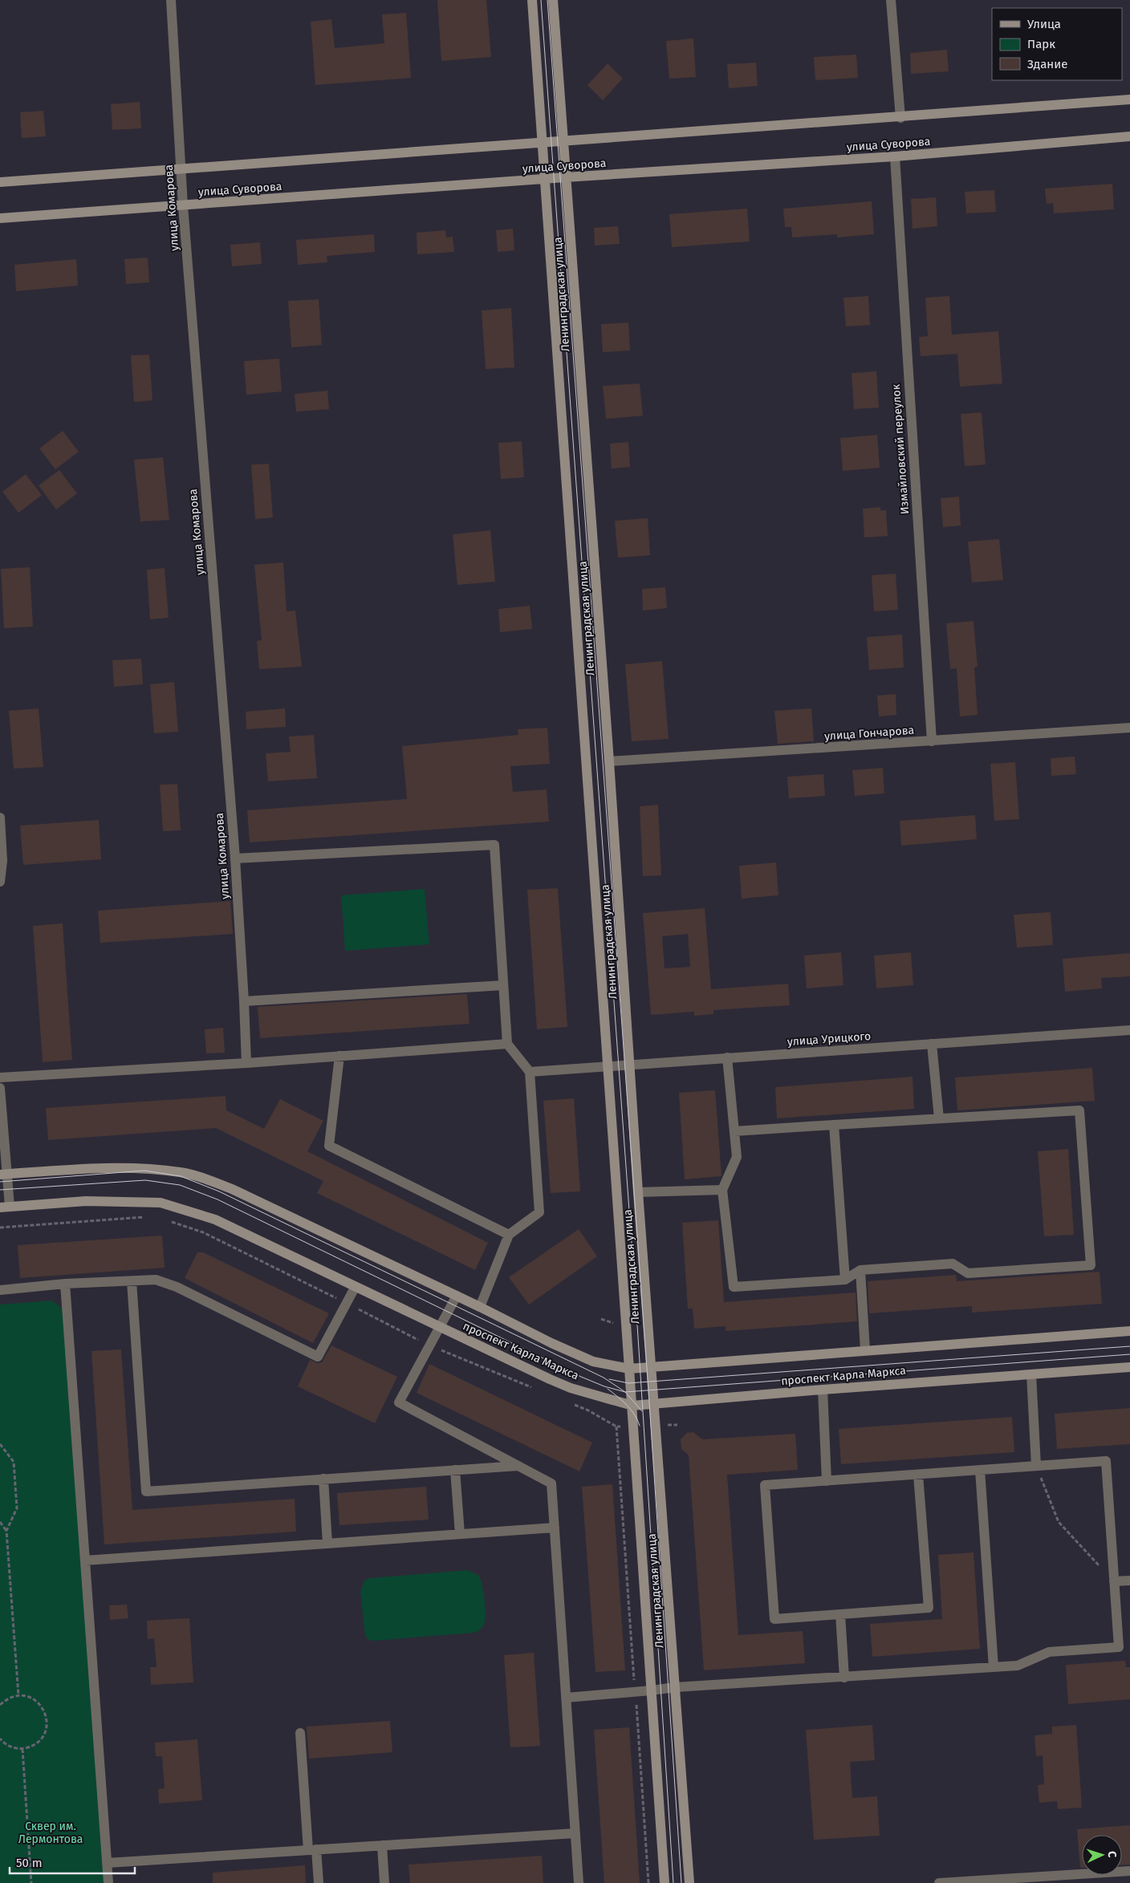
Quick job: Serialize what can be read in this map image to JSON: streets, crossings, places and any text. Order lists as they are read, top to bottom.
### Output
{
  "streets": {
    "main road": ["улица Суворова", "Ленинградская улица", "проспект Карла Маркса"],
    "street": [
      "улица Комарова",
      "Измайловский переулок",
      "улица Гончарова",
      "улица Урицкого"
    ]
  },
  "crossings": [
    ["улица Суворова", "улица Комарова"],
    ["улица Суворова", "Ленинградская улица"],
    ["улица Суворова", "Измайловский переулок"],
    ["Ленинградская улица", "улица Гончарова"],
    ["Ленинградская улица", "улица Урицкого"],
    ["Ленинградская улица", "проспект Карла Маркса"],
    ["Измайловский переулок", "улица Гончарова"]
  ],
  "parks": ["Сквер им. Лермонтова"],
  "legend": ["Улица", "Парк", "Здание"],
  "scale_bar": "50 m",
  "north": "right"
}
